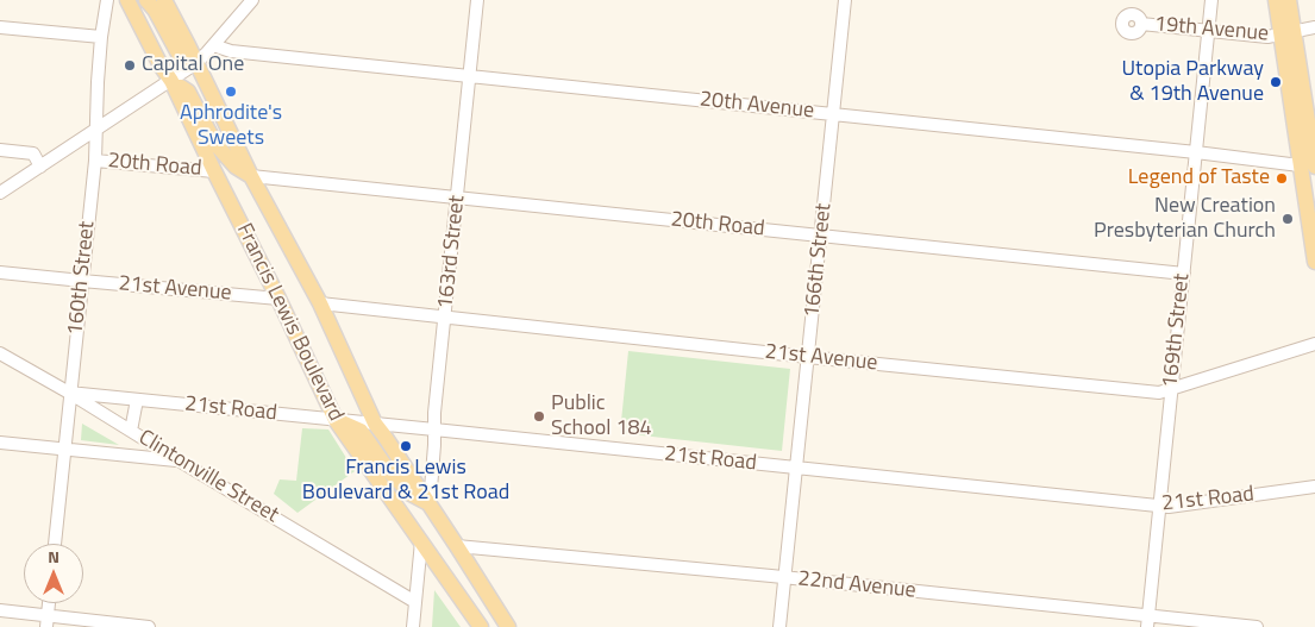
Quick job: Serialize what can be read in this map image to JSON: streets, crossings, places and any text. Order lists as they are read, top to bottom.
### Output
{
  "streets": {
    "main road": ["Francis Lewis Boulevard"],
    "street": [
      "19th Avenue",
      "20th Avenue",
      "20th Road",
      "163rd Street",
      "166th Street",
      "160th Street",
      "21st Avenue",
      "169th Street",
      "21st Road",
      "Clintonville Street",
      "22nd Avenue"
    ]
  },
  "crossings": [
    ["19th Avenue", "169th Street"],
    ["20th Avenue", "163rd Street"],
    ["20th Avenue", "166th Street"],
    ["20th Avenue", "169th Street"],
    ["20th Road", "163rd Street"],
    ["20th Road", "166th Street"],
    ["20th Road", "160th Street"],
    ["20th Road", "Francis Lewis Boulevard"],
    ["20th Road", "169th Street"],
    ["163rd Street", "21st Avenue"],
    ["163rd Street", "Francis Lewis Boulevard"],
    ["163rd Street", "21st Road"],
    ["166th Street", "21st Avenue"],
    ["166th Street", "21st Road"],
    ["166th Street", "22nd Avenue"],
    ["160th Street", "21st Avenue"],
    ["160th Street", "21st Road"],
    ["160th Street", "Clintonville Street"],
    ["21st Avenue", "Francis Lewis Boulevard"],
    ["21st Avenue", "169th Street"],
    ["Francis Lewis Boulevard", "21st Road"],
    ["Francis Lewis Boulevard", "22nd Avenue"],
    ["169th Street", "21st Road"],
    ["169th Street", "22nd Avenue"],
    ["21st Road", "Clintonville Street"]
  ],
  "places": [
    "Capital One",
    "Utopia Parkway & 19th Avenue",
    "Aphrodite's Sweets",
    "Legend of Taste",
    "New Creation Presbyterian Church",
    "Public School 184",
    "Francis Lewis Boulevard & 21st Road"
  ],
  "north": "top"
}
